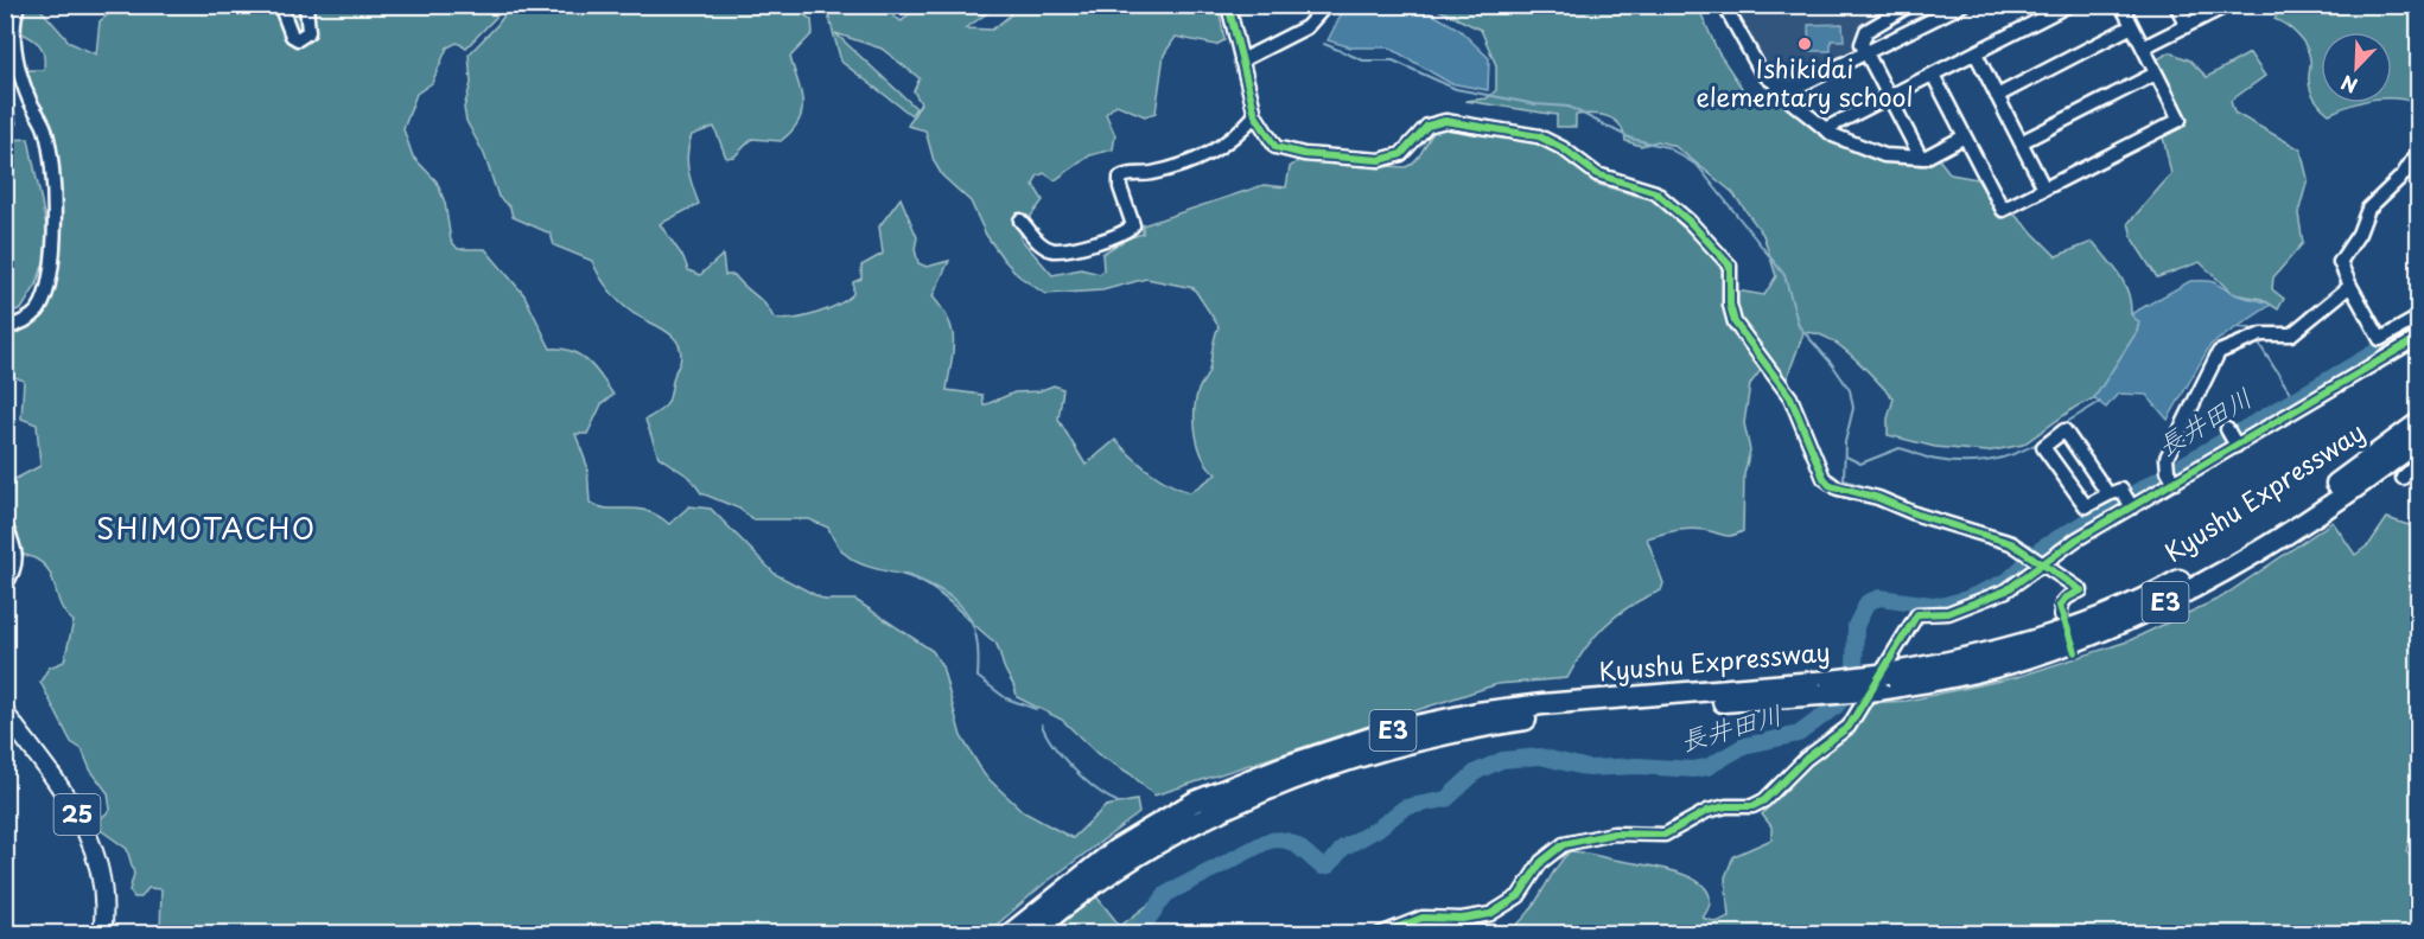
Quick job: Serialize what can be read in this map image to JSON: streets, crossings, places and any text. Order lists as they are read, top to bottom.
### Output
{
  "streets": {
    "highway": ["Kyushu Expressway", "E3"],
    "main road": ["25"]
  },
  "districts": ["SHIMOTACHO"],
  "water": ["長井田川"],
  "places": ["Ishikidai elementary school"],
  "north": "bottom left"
}
